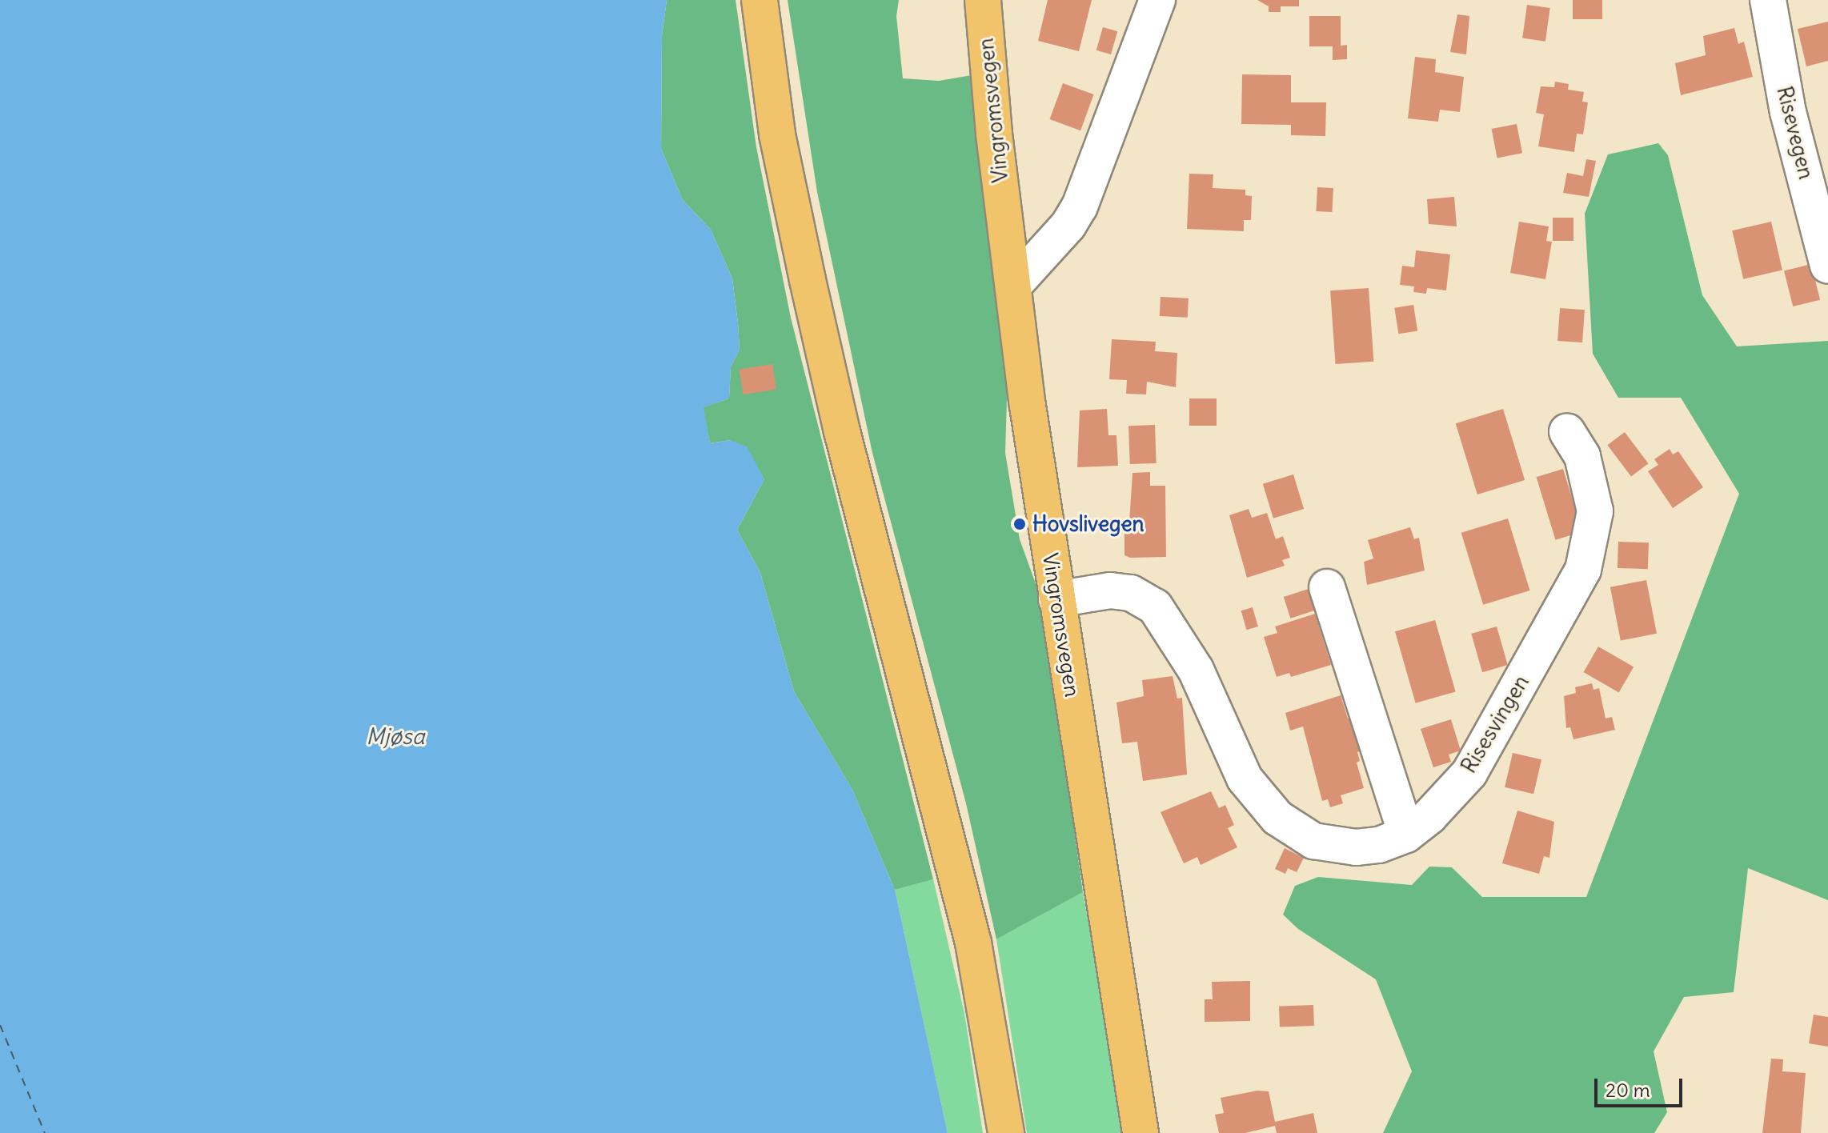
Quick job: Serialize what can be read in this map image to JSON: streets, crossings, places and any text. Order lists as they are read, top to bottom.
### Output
{
  "streets": {
    "main road": ["Vingromsvegen"],
    "street": ["Risevegen", "Risesvingen"]
  },
  "crossings": [
    ["Vingromsvegen", "Risesvingen"]
  ],
  "water": ["Mjøsa"],
  "places": ["Hovslivegen"],
  "scale_bar": "20 m"
}
